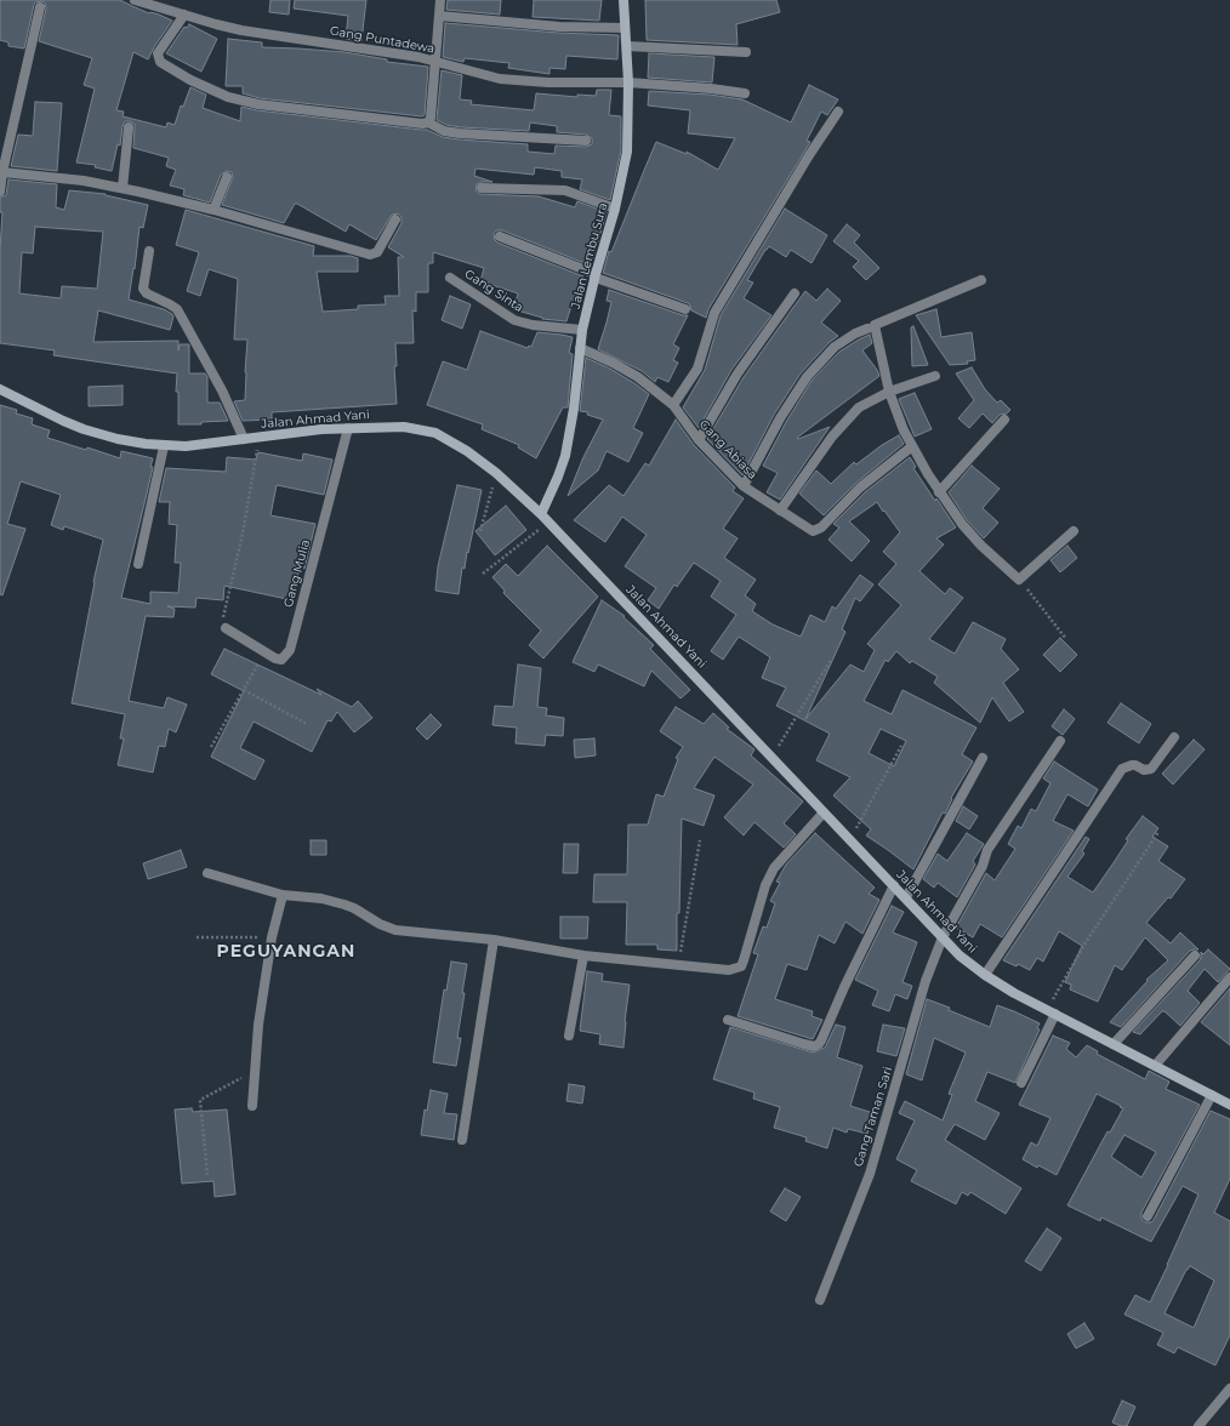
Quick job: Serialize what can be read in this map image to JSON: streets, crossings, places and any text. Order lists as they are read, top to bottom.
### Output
{
  "streets": {
    "main road": ["Jalan Lembu Sura", "Jalan Ahmad Yani"],
    "street": [
      "Gang Puntadewa",
      "Gang Sinta",
      "Gang Abiasa",
      "Gang Mulia",
      "Gang Taman Sari"
    ]
  },
  "crossings": [
    ["Gang Puntadewa", "Jalan Lembu Sura"],
    ["Jalan Lembu Sura", "Gang Sinta"],
    ["Jalan Lembu Sura", "Jalan Ahmad Yani"],
    ["Jalan Lembu Sura", "Gang Abiasa"],
    ["Jalan Ahmad Yani", "Gang Mulia"],
    ["Jalan Ahmad Yani", "Gang Taman Sari"]
  ],
  "districts": ["PEGUYANGAN"]
}
